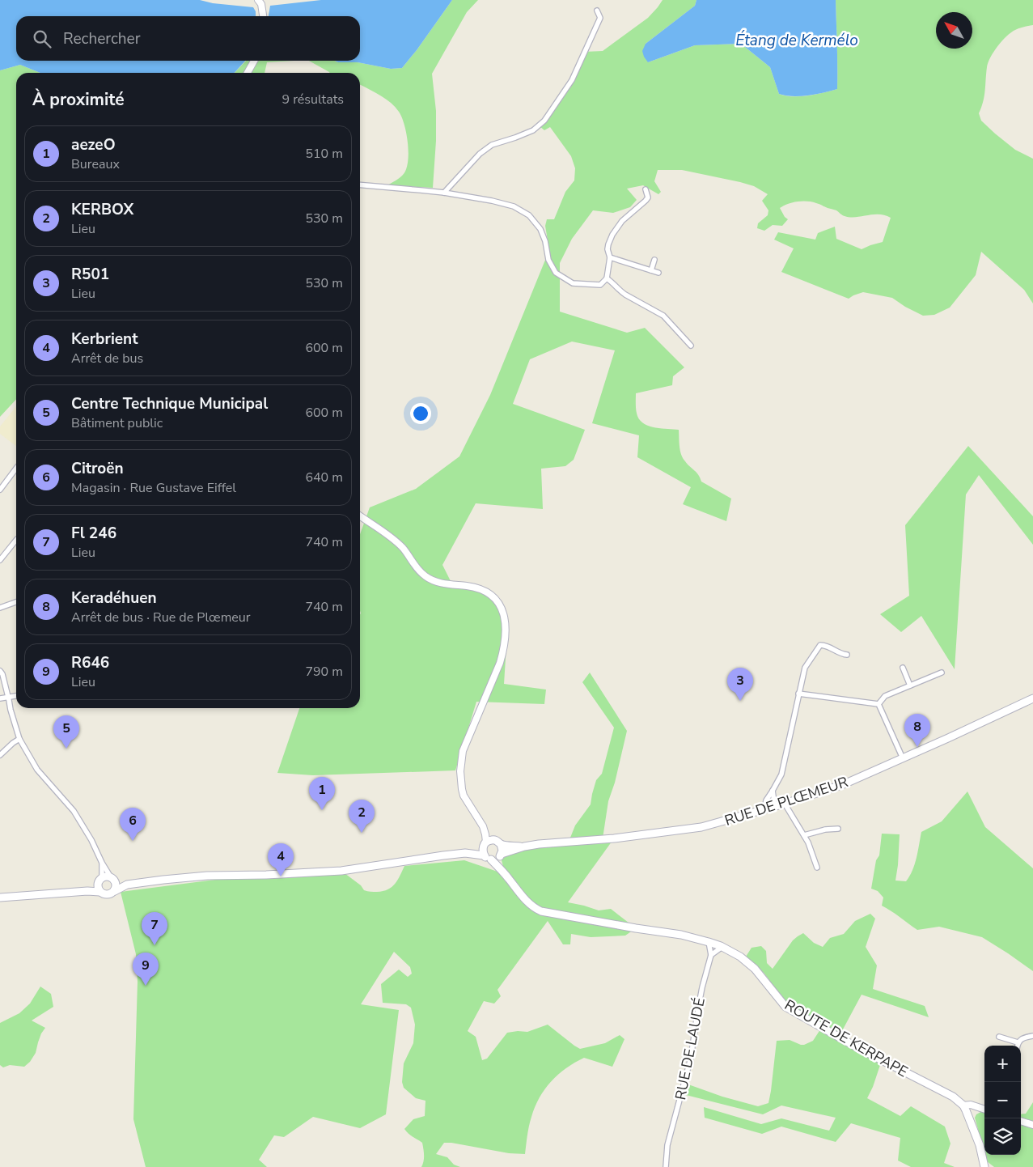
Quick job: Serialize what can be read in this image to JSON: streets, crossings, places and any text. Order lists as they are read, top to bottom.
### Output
{
  "streets": {
    "main road": ["RUE DE PLŒMEUR", "ROUTE DE KERPAPE"],
    "street": ["RUE DE LAUDÉ"]
  },
  "crossings": [
    ["RUE DE PLŒMEUR", "ROUTE DE KERPAPE"],
    ["ROUTE DE KERPAPE", "RUE DE LAUDÉ"]
  ],
  "water": ["Étang de Kermélo"],
  "north": "top left",
  "page": {
    "search": "Rechercher",
    "heading": ["À proximité", "9 résultats"],
    "list": [
      {
        "mark": "1",
        "name": "aezeO",
        "note": "Bureaux",
        "value": "510 m"
      },
      {
        "mark": "2",
        "name": "KERBOX",
        "note": "Lieu",
        "value": "530 m"
      },
      {
        "mark": "3",
        "name": "R501",
        "note": "Lieu",
        "value": "530 m"
      },
      {
        "mark": "4",
        "name": "Kerbrient",
        "note": "Arrêt de bus",
        "value": "600 m"
      },
      {
        "mark": "5",
        "name": "Centre Technique Municipal",
        "note": "Bâtiment public",
        "value": "600 m"
      },
      {
        "mark": "6",
        "name": "Citroën",
        "note": "Magasin · Rue Gustave Eiffel",
        "value": "640 m"
      },
      {
        "mark": "7",
        "name": "Fl 246",
        "note": "Lieu",
        "value": "740 m"
      },
      {
        "mark": "8",
        "name": "Keradéhuen",
        "note": "Arrêt de bus · Rue de Plœmeur",
        "value": "740 m"
      },
      {
        "mark": "9",
        "name": "R646",
        "note": "Lieu",
        "value": "790 m"
      }
    ],
    "pins": [
      "3",
      "8",
      "5",
      "1",
      "2",
      "6",
      "4",
      "7",
      "9"
    ],
    "map_buttons": ["+", "−"]
  }
}
